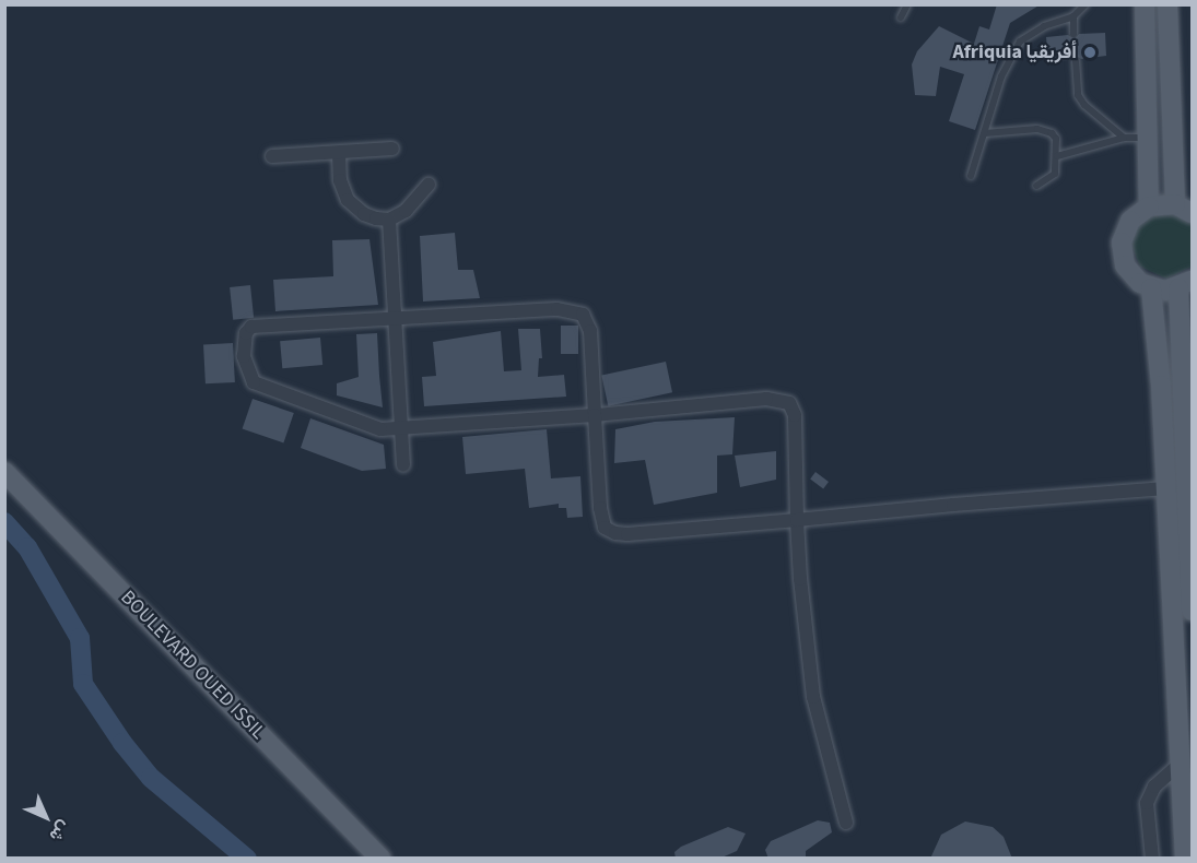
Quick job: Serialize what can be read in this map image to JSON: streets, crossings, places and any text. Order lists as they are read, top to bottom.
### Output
{
  "streets": {
    "main road": ["BOULEVARD OUED ISSIL"]
  },
  "places": ["Afriquia أفريقيا"],
  "north": "bottom right"
}
